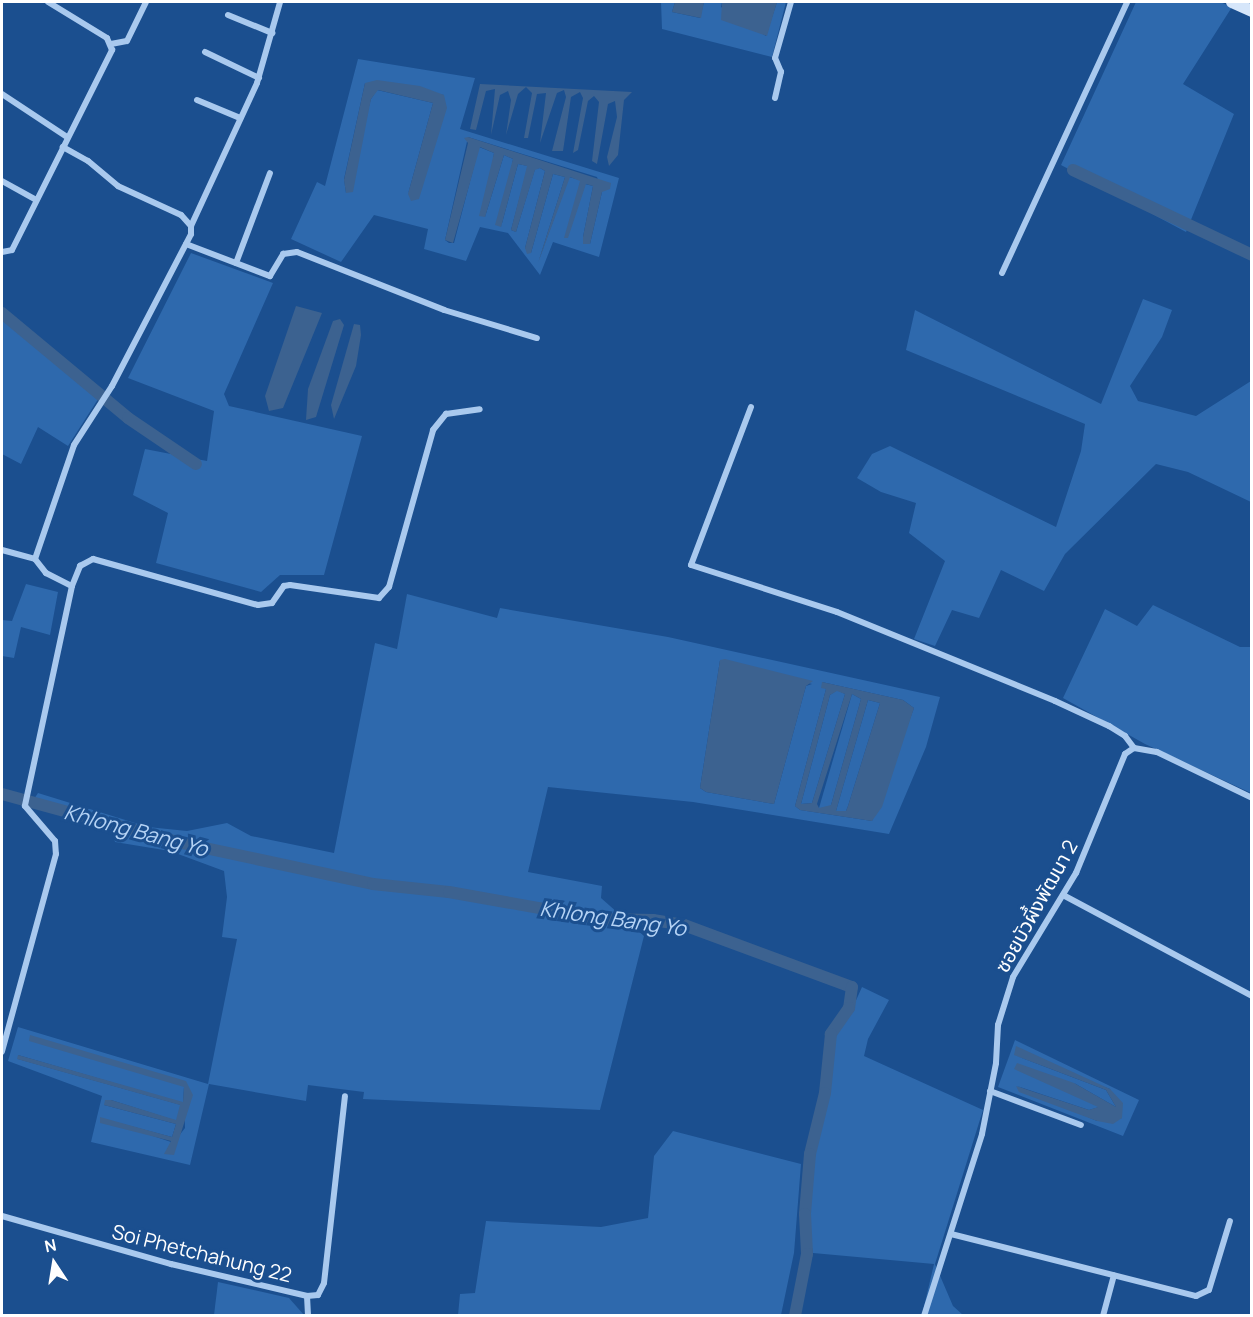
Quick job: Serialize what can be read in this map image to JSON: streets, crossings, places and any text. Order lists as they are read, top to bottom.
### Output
{
  "streets": {
    "street": ["ซอยบัวผึ้งพัฒนา 2", "Soi Phetchahung 22"]
  },
  "water": ["Khlong Bang Yo"],
  "north": "top"
}
